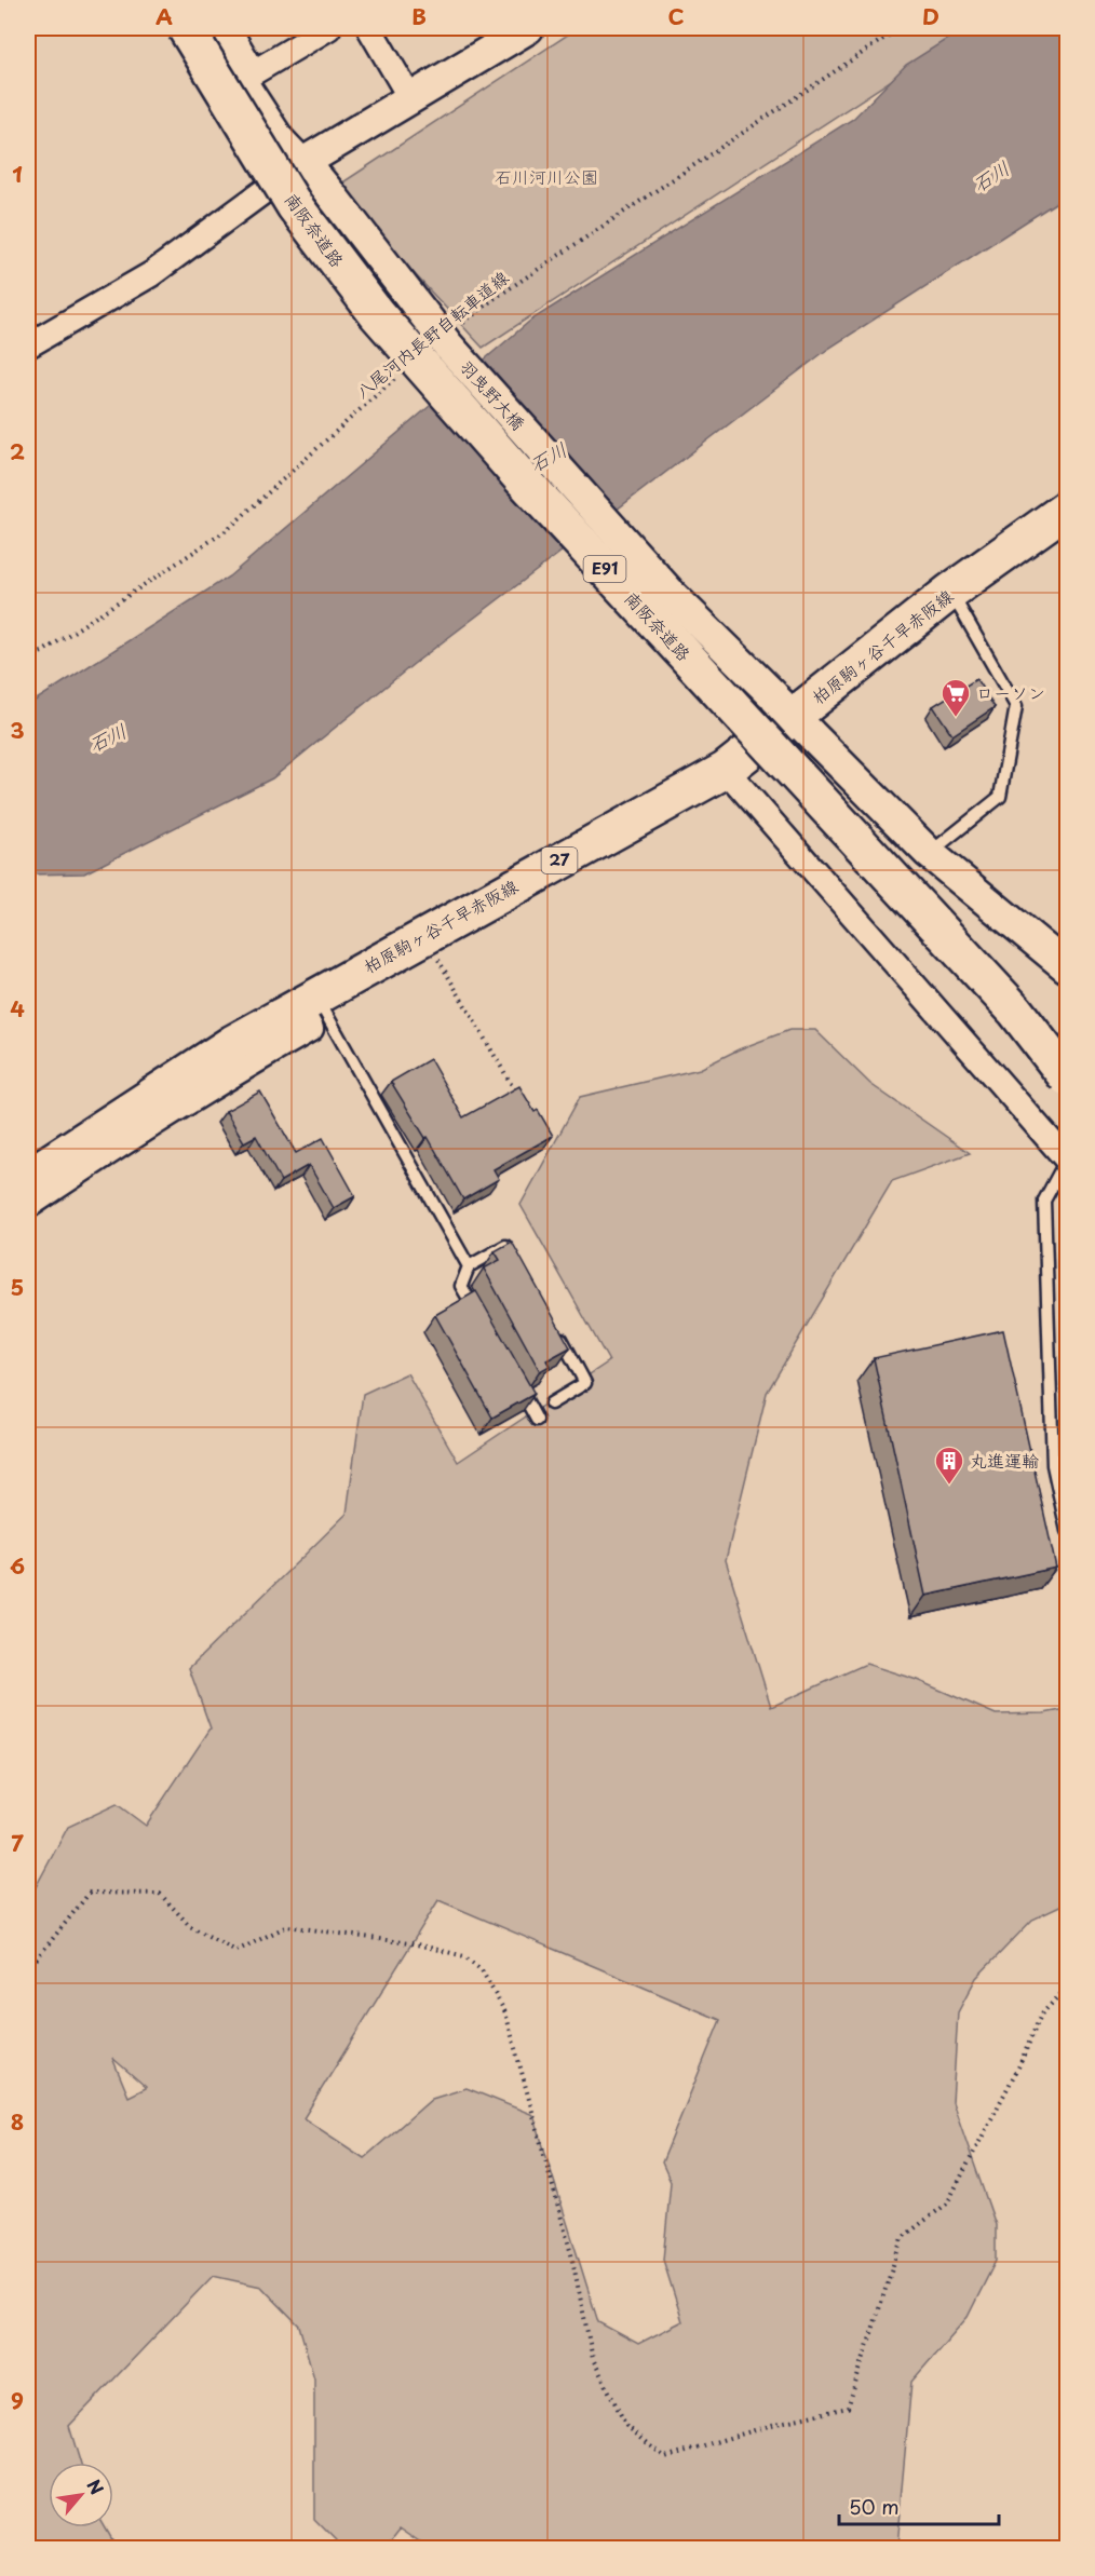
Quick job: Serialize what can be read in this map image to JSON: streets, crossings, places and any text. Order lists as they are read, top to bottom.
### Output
{
  "streets": {
    "main road": [
      "南阪奈道路",
      "E91",
      "柏原駒ヶ谷千早赤阪線",
      "27"
    ],
    "street": ["羽曳野大橋"],
    "path": ["八尾河内長野自転車道線"]
  },
  "crossings": [
    ["羽曳野大橋", "柏原駒ヶ谷千早赤阪線"]
  ],
  "water": ["石川"],
  "parks": ["石川河川公園"],
  "places": {
    "supermarket": ["ローソン"],
    "building": ["丸進運輸"]
  },
  "scale_bar": "50 m",
  "north": "top right",
  "grid": {
    "columns": [
      "A",
      "B",
      "C",
      "D"
    ],
    "rows": [
      "1",
      "2",
      "3",
      "4",
      "5",
      "6",
      "7",
      "8",
      "9"
    ]
  }
}
